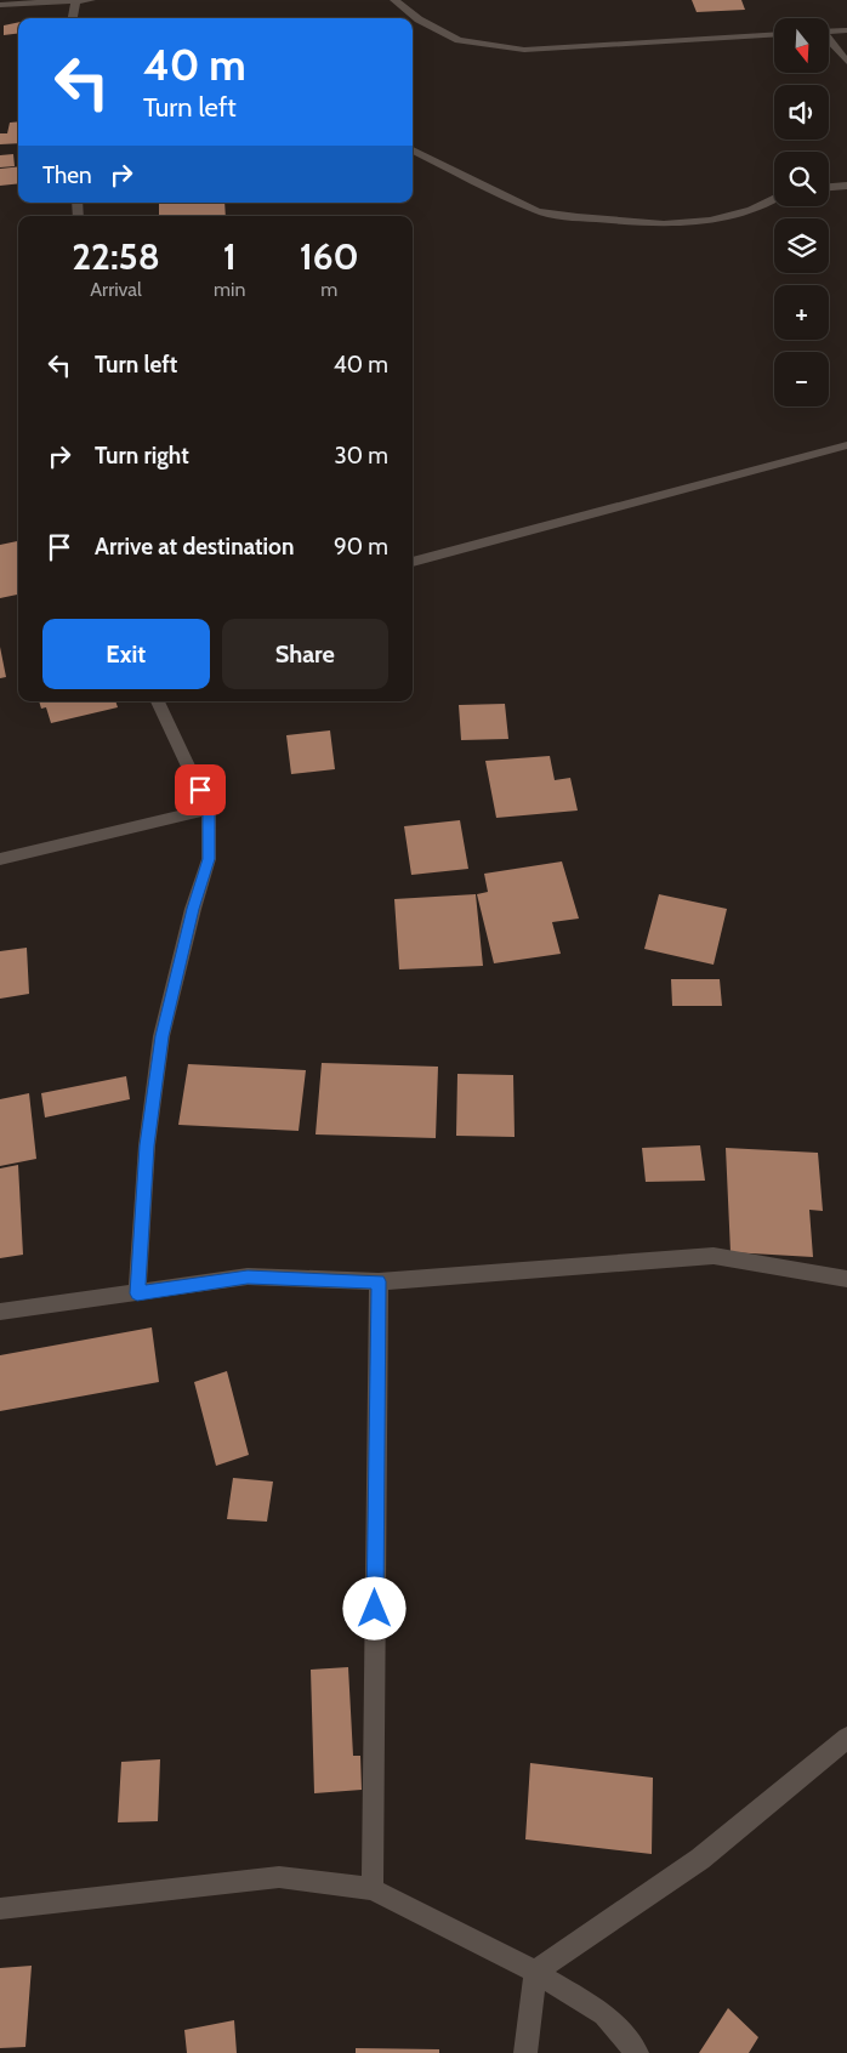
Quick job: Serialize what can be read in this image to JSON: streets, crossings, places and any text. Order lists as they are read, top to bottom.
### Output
{
  "north": "bottom",
  "page": {
    "map_buttons": ["+", "−"],
    "turn": ["40 m", "Turn left"],
    "then": "Then",
    "eta": [
      "22:58",
      "Arrival",
      "1",
      "min",
      "160",
      "m"
    ],
    "list": [
      {
        "name": "Turn left",
        "value": "40 m"
      },
      {
        "name": "Turn right",
        "value": "30 m"
      },
      {
        "name": "Arrive at destination",
        "value": "90 m"
      }
    ],
    "buttons": ["Exit", "Share"]
  }
}
